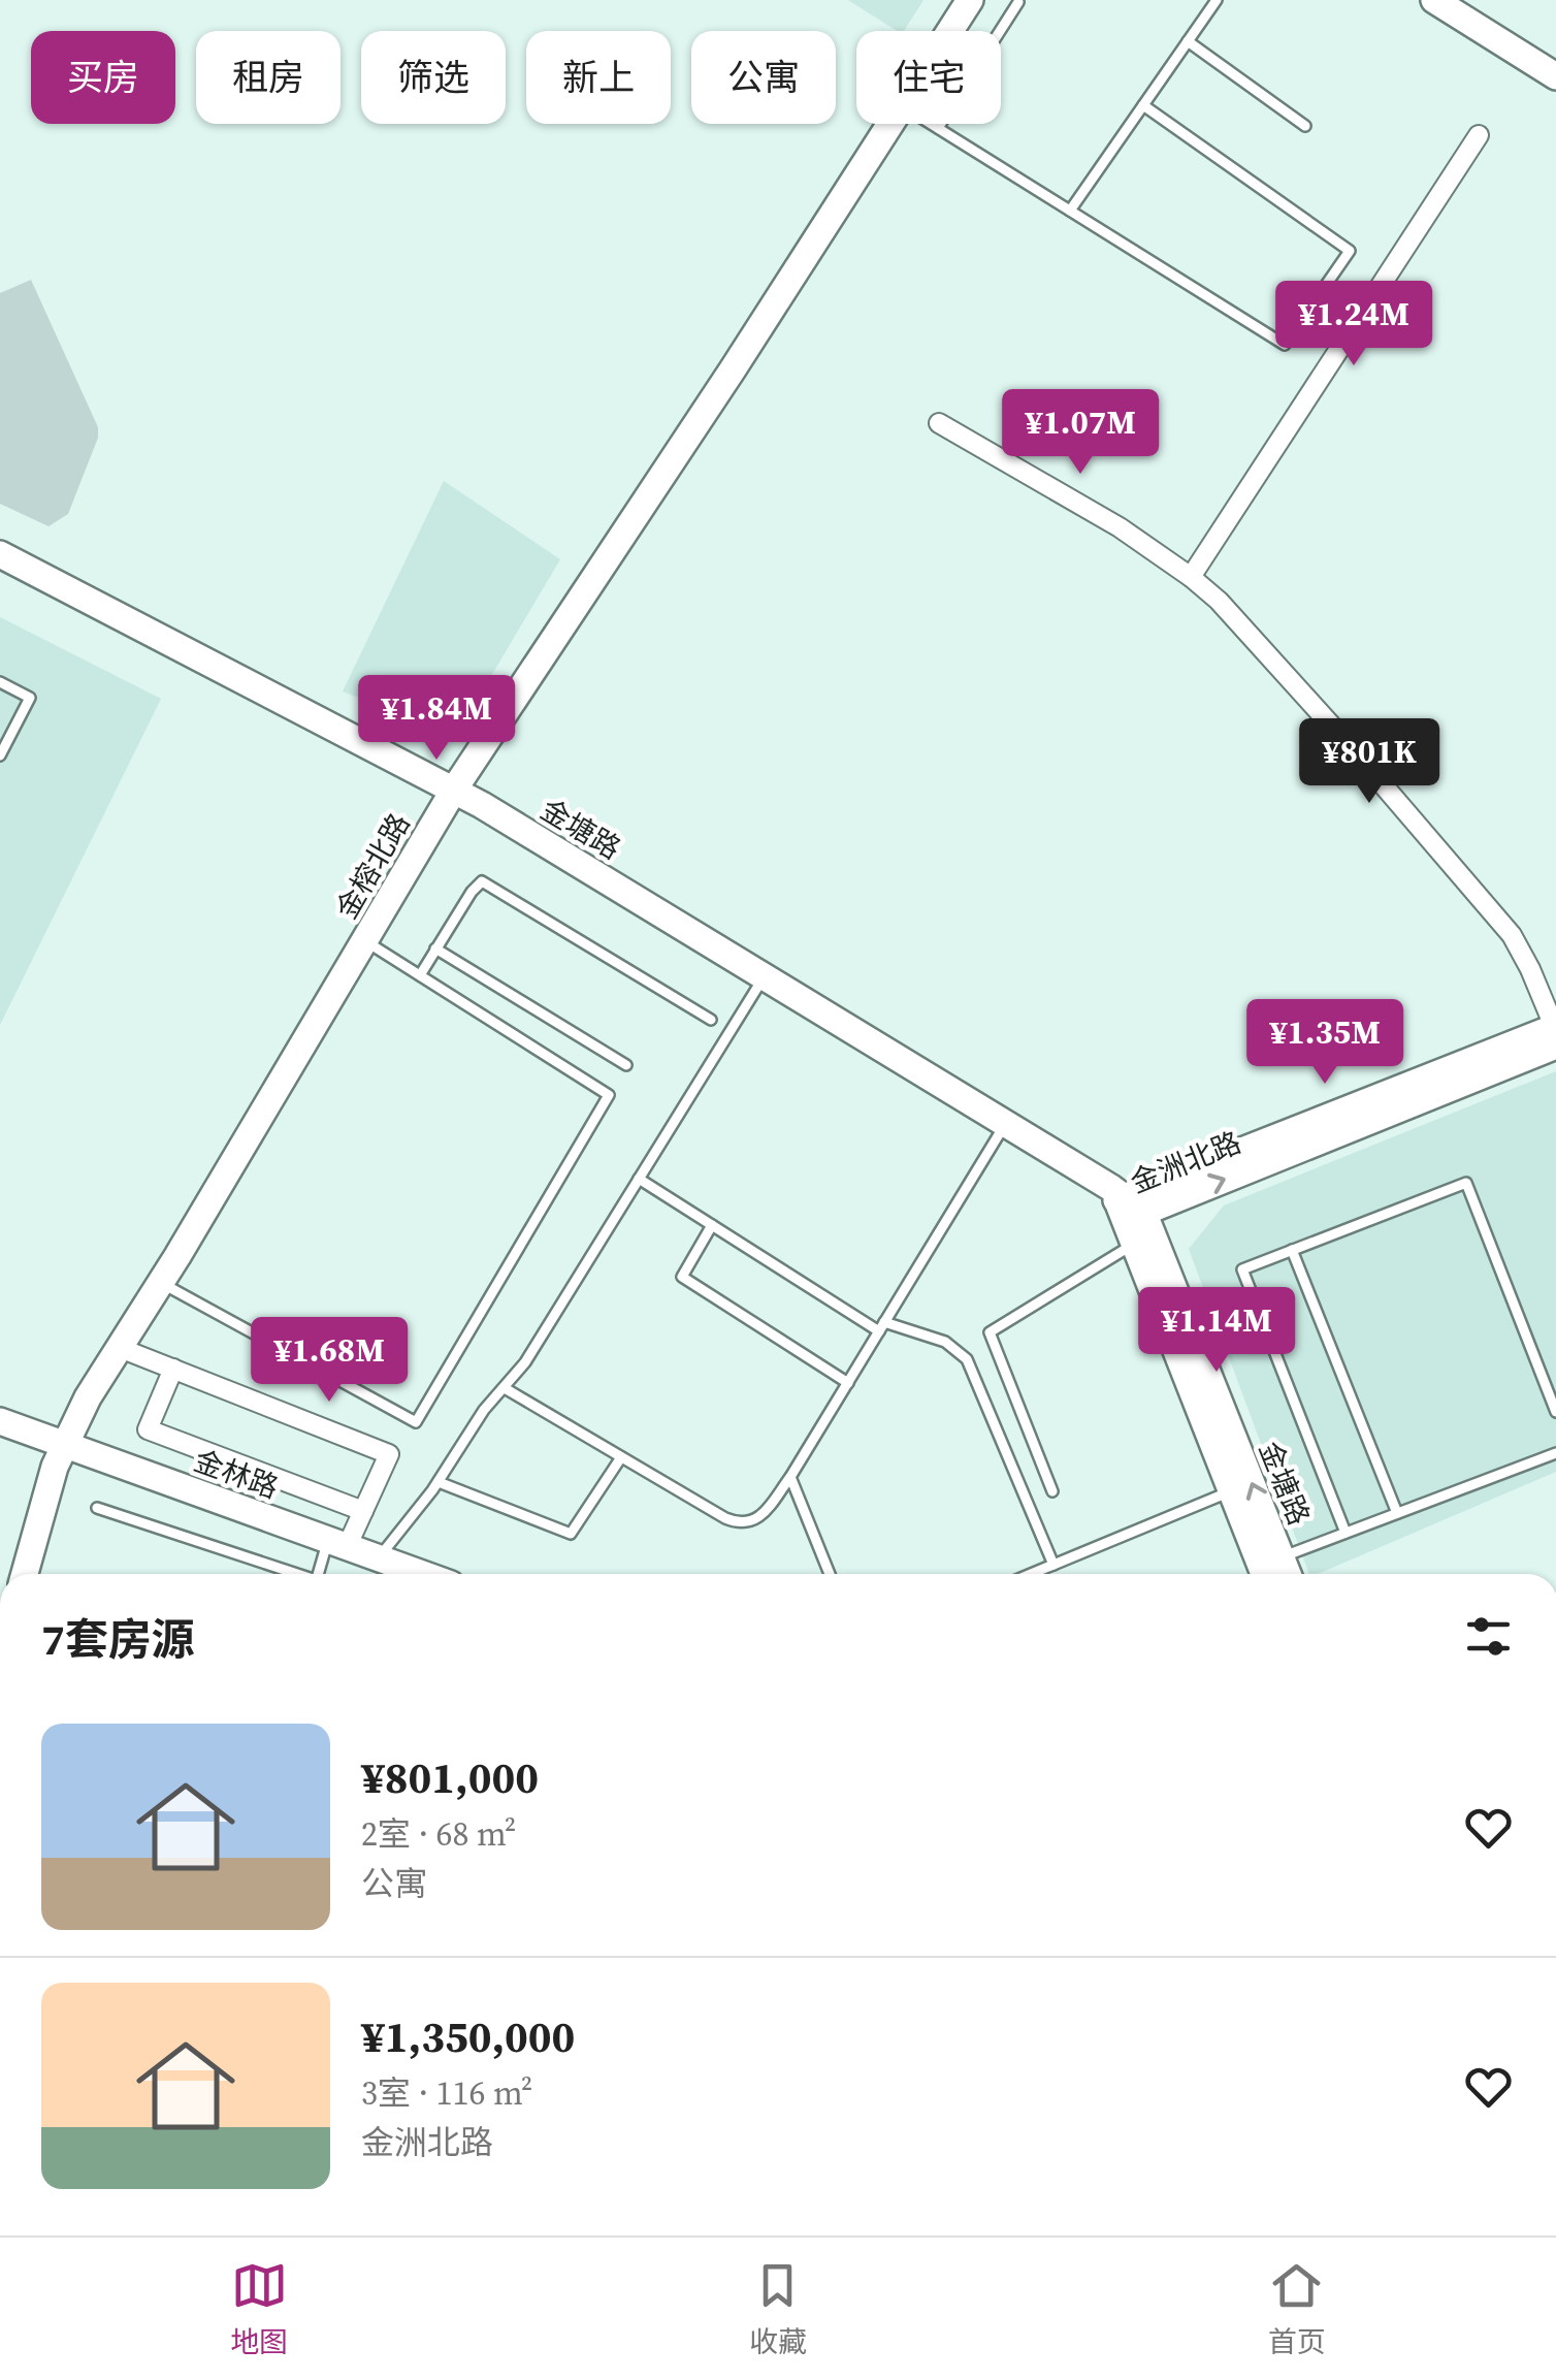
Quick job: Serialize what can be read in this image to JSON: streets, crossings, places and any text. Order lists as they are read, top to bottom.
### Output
{
  "streets": {
    "street": [
      "金塘路",
      "金榕北路",
      "金洲北路",
      "金林路"
    ]
  },
  "crossings": [
    ["金塘路", "金榕北路"],
    ["金塘路", "金洲北路"],
    ["金榕北路", "金林路"]
  ],
  "page": {
    "chip": [
      "买房",
      "租房",
      "筛选",
      "新上",
      "公寓",
      "住宅"
    ],
    "price": [
      "¥1.24M",
      "¥1.07M",
      "¥1.84M",
      "¥801K",
      "¥1.35M",
      "¥1.14M",
      "¥1.68M"
    ],
    "heading": "7套房源",
    "list": [
      {
        "name": "¥801,000",
        "note": "2室 · 68 m² · 公寓"
      },
      {
        "name": "¥1,350,000",
        "note": "3室 · 116 m² · 金洲北路"
      }
    ],
    "tabs": ["地图", "收藏", "首页"]
  }
}
